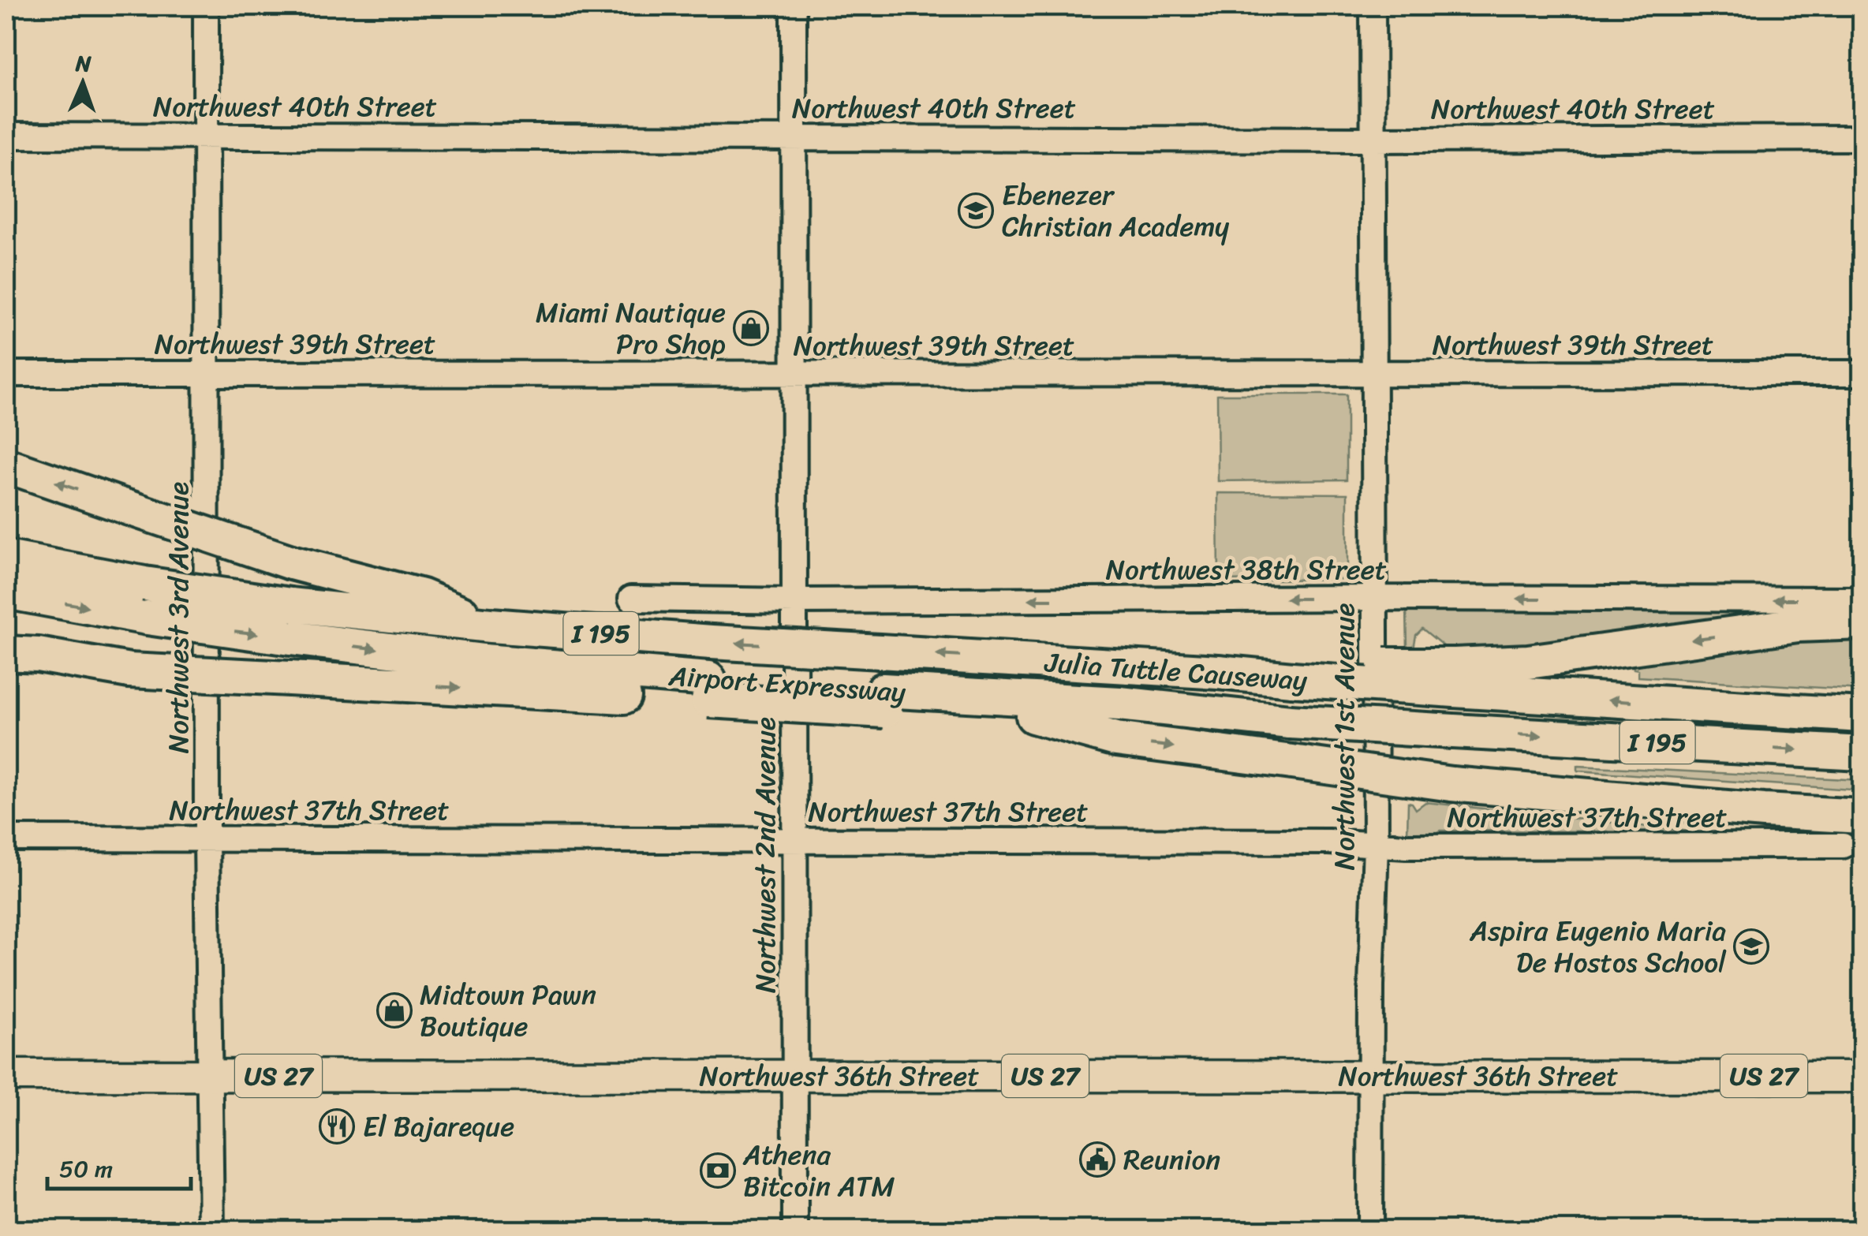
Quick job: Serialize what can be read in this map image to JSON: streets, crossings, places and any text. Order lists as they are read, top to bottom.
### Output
{
  "streets": {
    "highway": ["I 195", "Julia Tuttle Causeway", "Airport Expressway"],
    "main road": ["US 27", "Northwest 36th Street"],
    "street": [
      "Northwest 40th Street",
      "Northwest 39th Street",
      "Northwest 38th Street",
      "Northwest 3rd Avenue",
      "Northwest 1st Avenue",
      "Northwest 37th Street",
      "Northwest 2nd Avenue"
    ]
  },
  "crossings": [
    ["Northwest 40th Street", "Northwest 3rd Avenue"],
    ["Northwest 40th Street", "Northwest 1st Avenue"],
    ["Northwest 40th Street", "Northwest 2nd Avenue"],
    ["Northwest 39th Street", "Northwest 3rd Avenue"],
    ["Northwest 39th Street", "Northwest 1st Avenue"],
    ["Northwest 39th Street", "Northwest 2nd Avenue"],
    ["Northwest 38th Street", "Northwest 1st Avenue"],
    ["Northwest 38th Street", "Northwest 2nd Avenue"],
    ["Northwest 3rd Avenue", "Northwest 37th Street"],
    ["Northwest 3rd Avenue", "Northwest 36th Street"],
    ["Julia Tuttle Causeway", "Airport Expressway"],
    ["Northwest 1st Avenue", "Northwest 37th Street"],
    ["Northwest 1st Avenue", "Northwest 36th Street"],
    ["Northwest 37th Street", "Northwest 2nd Avenue"],
    ["Northwest 2nd Avenue", "Northwest 36th Street"]
  ],
  "one_way": ["Northwest 38th Street"],
  "places": {
    "school or university": ["Ebenezer Christian Academy", "Aspira Eugenio Maria De Hostos School"],
    "shop": ["Miami Nautique Pro Shop", "Midtown Pawn Boutique"],
    "restaurant": ["El Bajareque"],
    "public building": ["Reunion"],
    "bank": ["Athena Bitcoin ATM"]
  },
  "scale_bar": "50 m",
  "north": "top"
}
